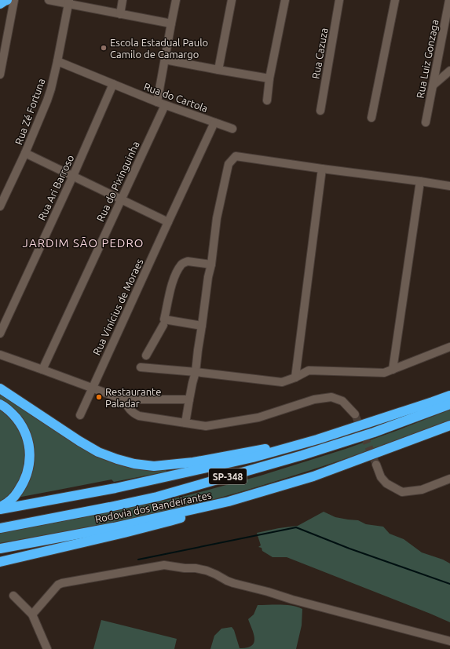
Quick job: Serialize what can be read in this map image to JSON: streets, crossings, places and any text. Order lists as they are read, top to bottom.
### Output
{
  "streets": {
    "highway": ["SP-348", "Rodovia dos Bandeirantes"],
    "street": [
      "Rua Cazuza",
      "Rua Luiz Gonzaga",
      "Rua do Cartola",
      "Rua Zé Fortuna",
      "Rua do Pixinguinha",
      "Rua Ari Barroso",
      "Rua Vinícius de Moraes"
    ]
  },
  "crossings": [
    ["Rua do Cartola", "Rua Zé Fortuna"],
    ["Rua do Cartola", "Rua do Pixinguinha"],
    ["Rua do Cartola", "Rua Ari Barroso"],
    ["Rua do Cartola", "Rua Vinícius de Moraes"]
  ],
  "districts": ["JARDIM SÃO PEDRO"],
  "places": ["Escola Estadual Paulo Camilo de Camargo", "Restaurante Paladar"]
}
